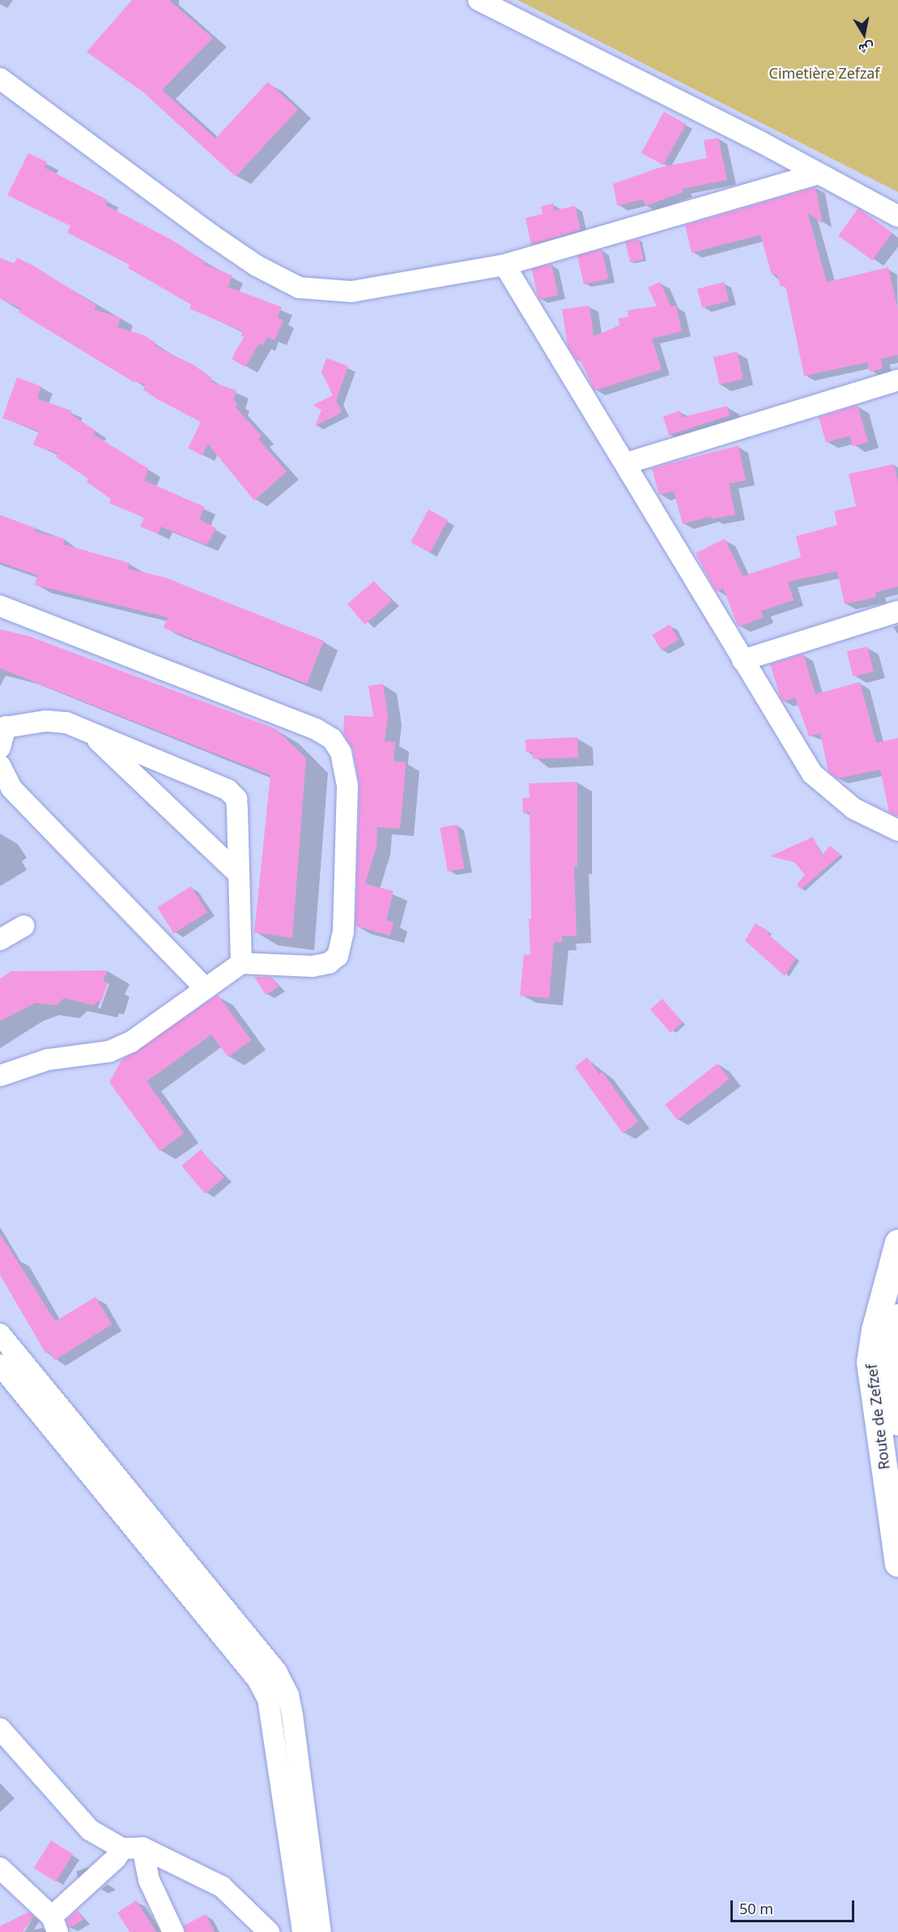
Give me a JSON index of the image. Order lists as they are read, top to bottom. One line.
{"streets":{"main road":["Route de Zefzef"]},"parks":["Cimetière Zefzaf"],"scale_bar":"50 m","north":"bottom"}
